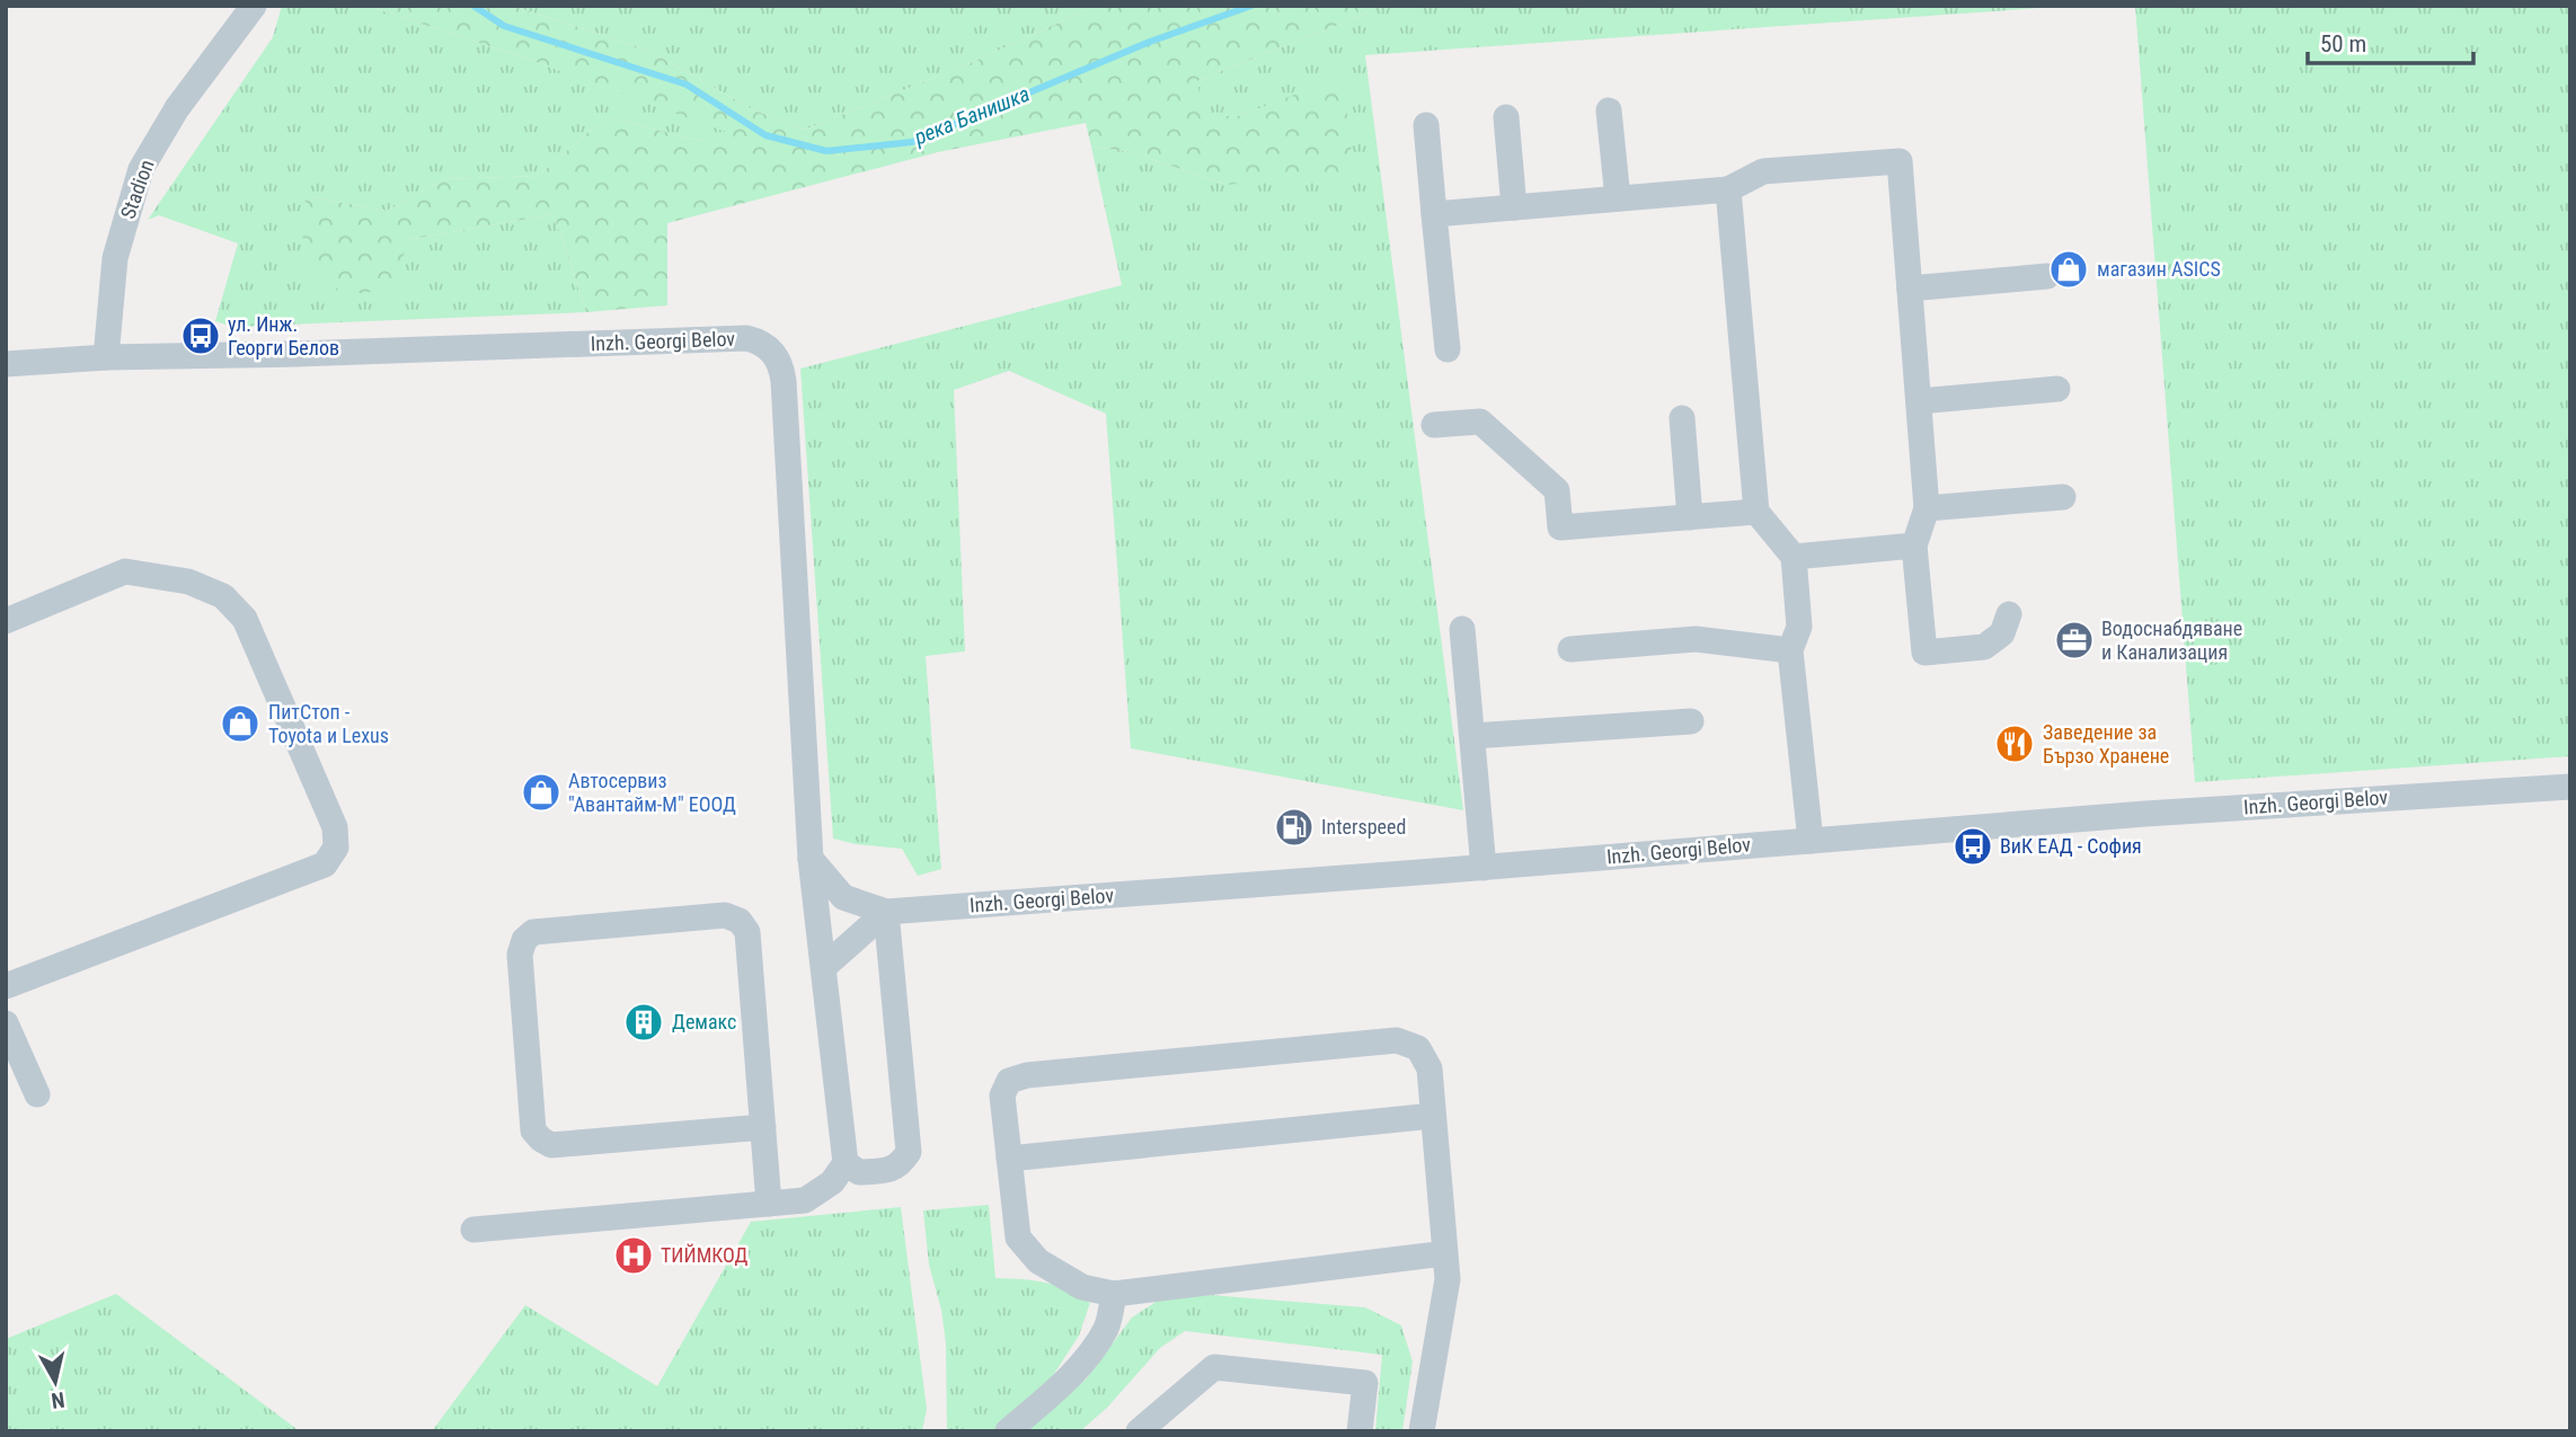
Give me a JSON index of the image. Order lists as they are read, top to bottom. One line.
{"streets":{"street":["Stadion","Inzh. Georgi Belov"]},"crossings":[["Stadion","Inzh. Georgi Belov"]],"water":["река Банишка"],"places":{"shop":["магазин ASICS","ПитСтоп - Toyota и Lexus","Автосервиз \"Авантайм-М\" ЕООД"],"bus stop":["ул. Инж. Георги Белов","ВиК ЕАД - София"],"office":["Водоснабдяване и Канализация"],"restaurant":["Заведение за Бързо Хранене"],"fuel station":["Interspeed"],"building":["Демакс"],"hospital":["ТИЙМКОД"]},"scale_bar":"50 m","north":"bottom"}
